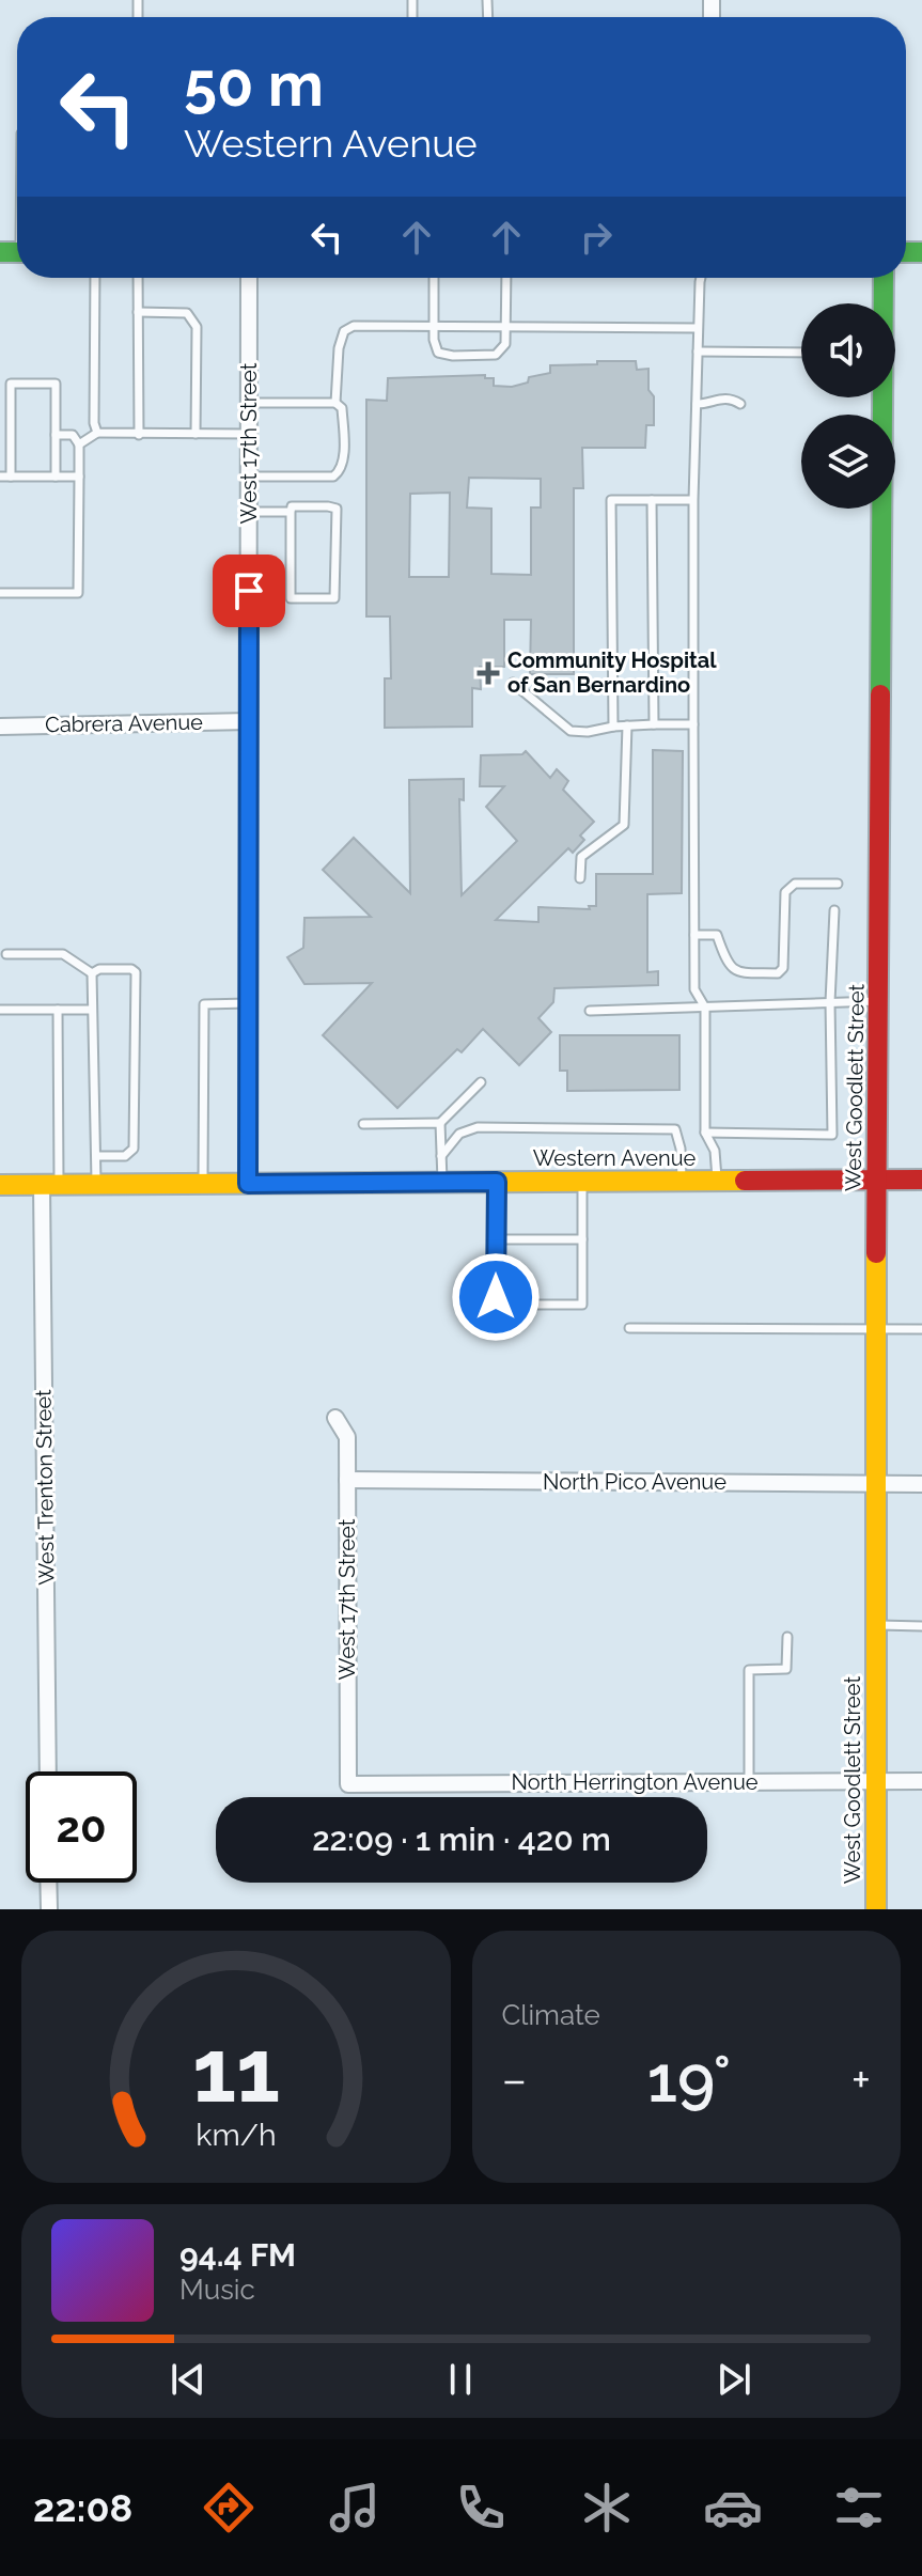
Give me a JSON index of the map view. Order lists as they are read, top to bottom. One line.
{"streets":{"street":["West 17th Street","Cabrera Avenue","West Goodlett Street","Western Avenue","North Pico Avenue","West Trenton Street","North Herrington Avenue"]},"crossings":[["West 17th Street","Cabrera Avenue"],["West 17th Street","Western Avenue"],["West 17th Street","North Pico Avenue"],["West 17th Street","North Herrington Avenue"],["West Goodlett Street","Western Avenue"],["West Goodlett Street","North Pico Avenue"],["West Goodlett Street","North Herrington Avenue"],["Western Avenue","West Trenton Street"]],"places":{"health":["Community Hospital of San Bernardino"]},"page":{"turn":["50 m","Western Avenue"],"limit":"20","trip":"22:09 · 1 min · 420 m","tile":"Climate","heat":["−","19°","+"],"song":["94.4 FM","Music"],"tabs":"22:08","gauge":["11","km/h"]}}
